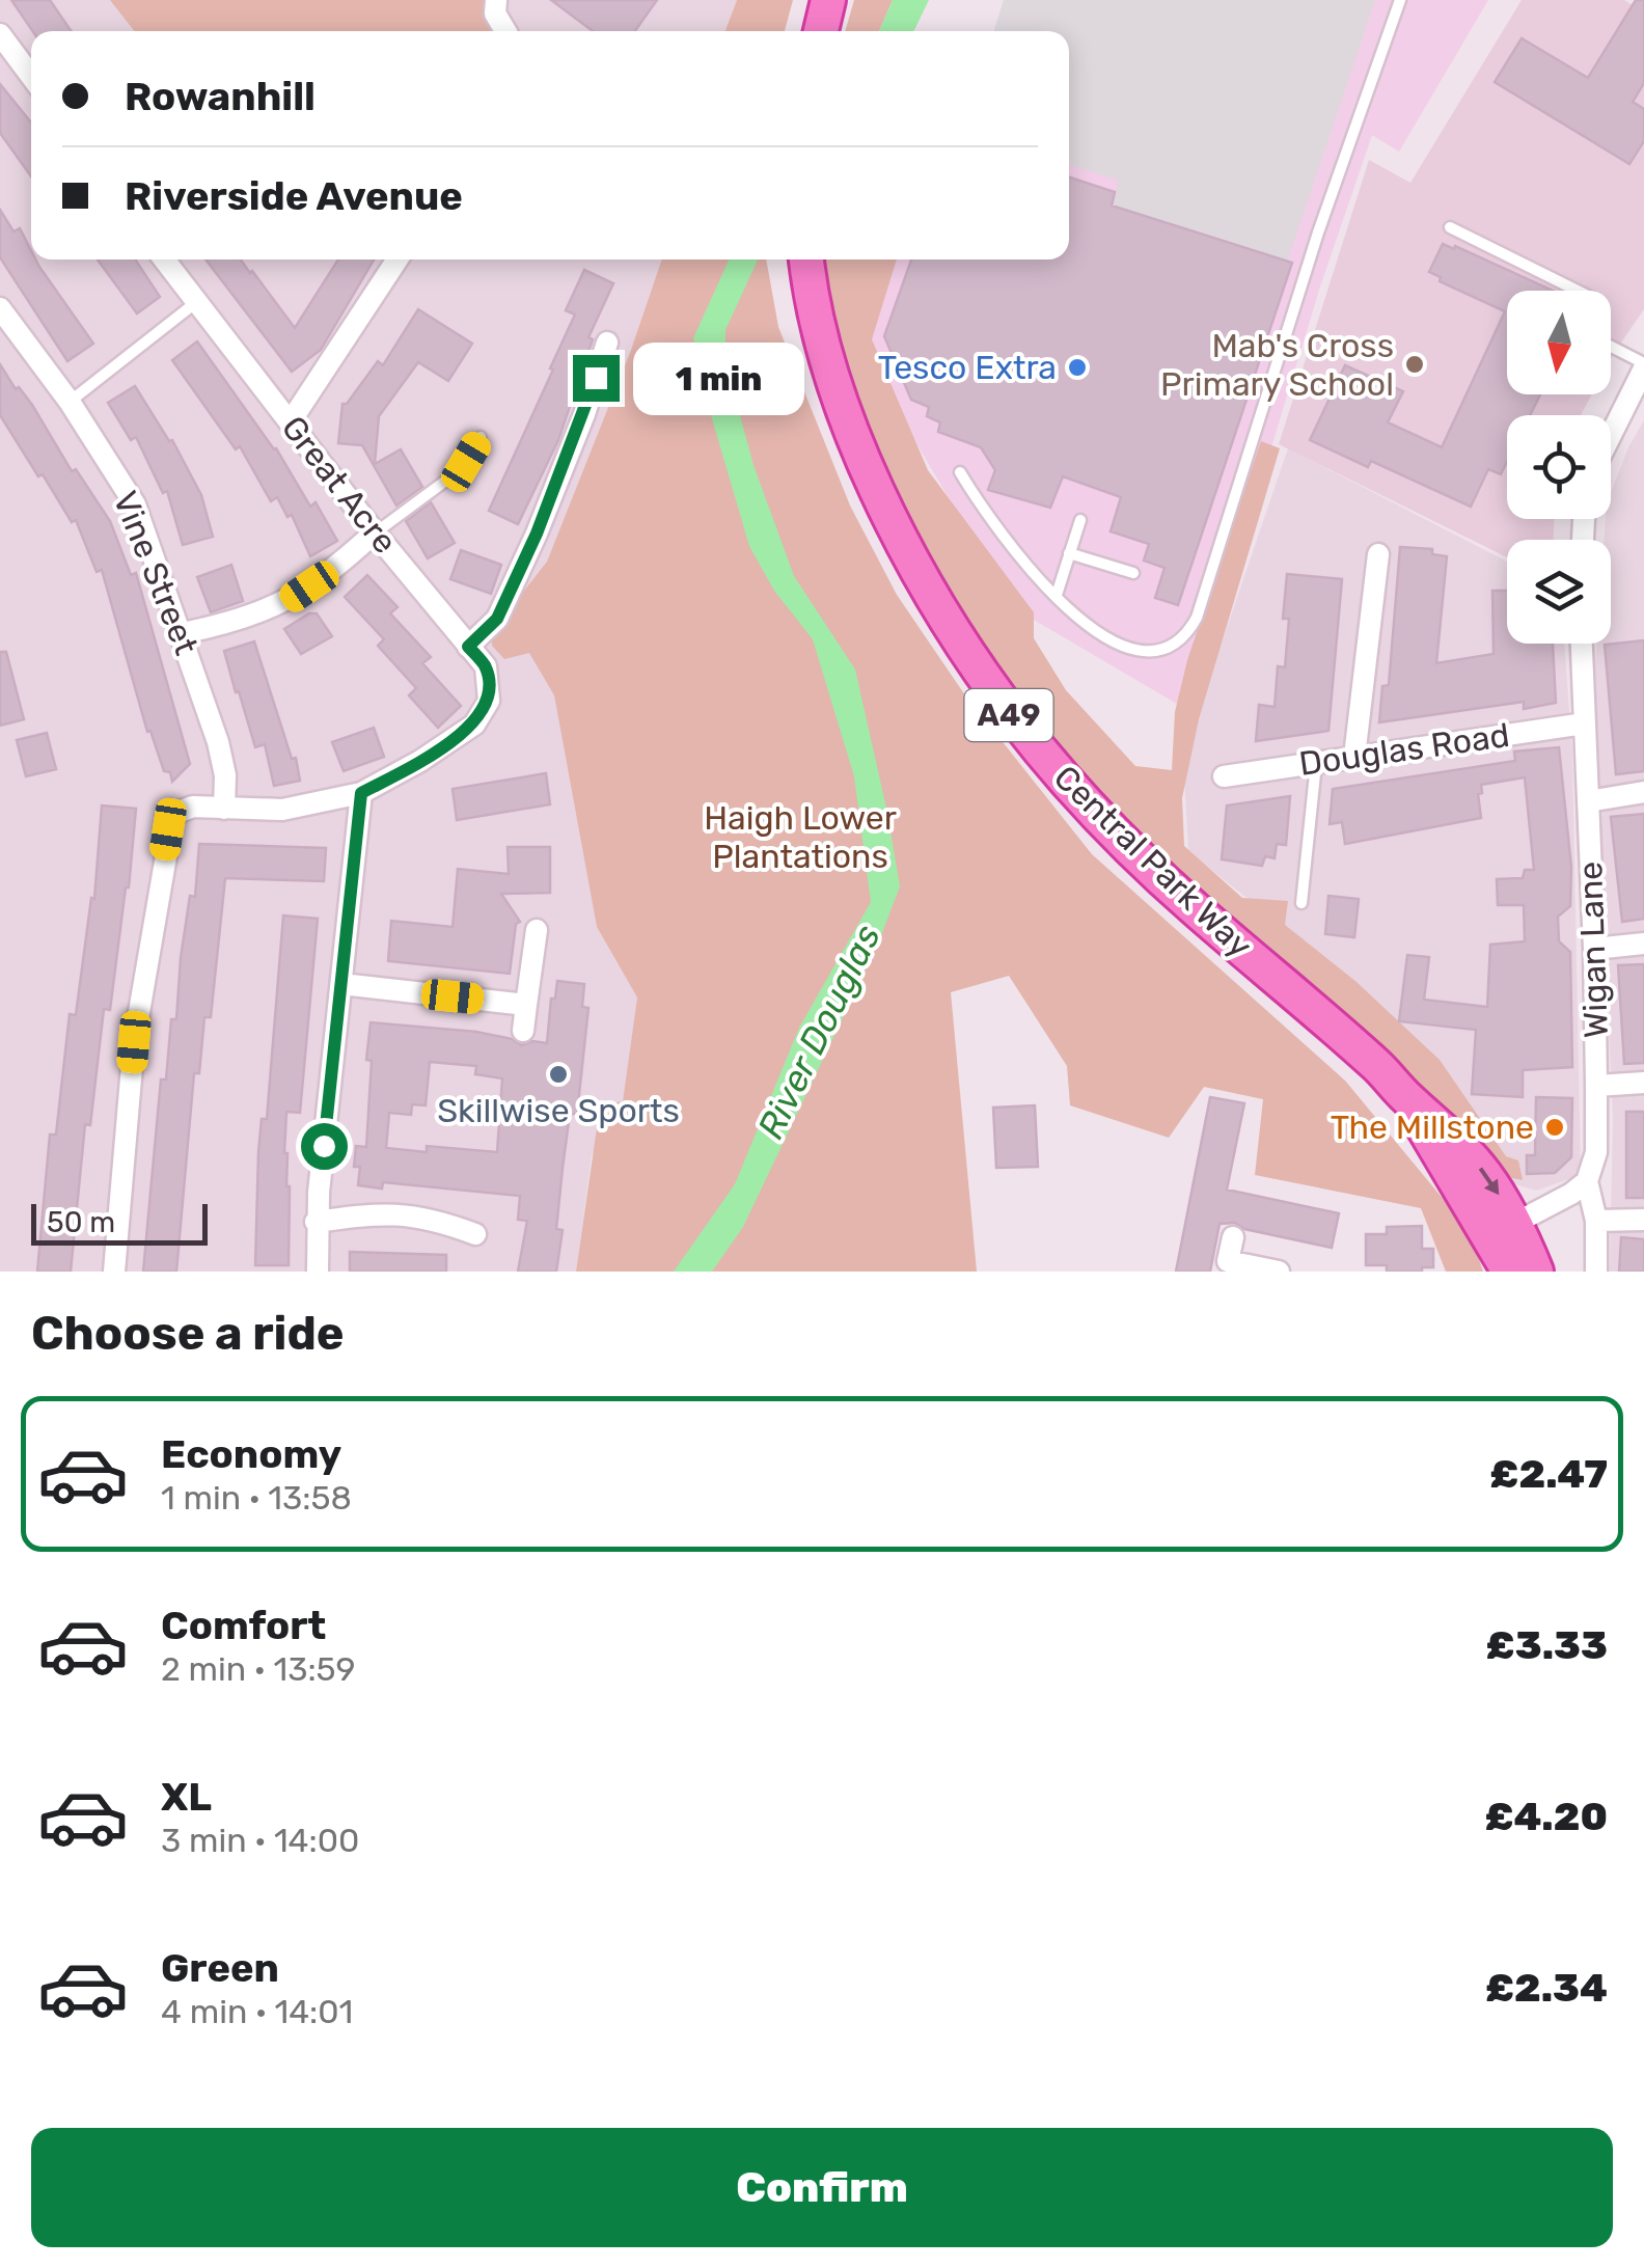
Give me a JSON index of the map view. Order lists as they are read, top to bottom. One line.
{"streets":{"highway":["A49","Central Park Way"],"street":["Great Acre","Vine Street","Douglas Road","Wigan Lane"]},"crossings":[["A49","Central Park Way"],["Douglas Road","Wigan Lane"]],"water":["River Douglas"],"parks":["Haigh Lower Plantations"],"places":["Mab's Cross Primary School","Tesco Extra","Skillwise Sports","The Millstone"],"scale_bar":"50 m","north":"bottom","page":{"banner":["Rowanhill","Riverside Avenue"],"bubble":"1 min","scale":"50 m","heading":"Choose a ride","list":[{"name":"Economy","note":"1 min · 13:58","value":"£2.47"},{"name":"Comfort","note":"2 min · 13:59","value":"£3.33"},{"name":"XL","note":"3 min · 14:00","value":"£4.20"},{"name":"Green","note":"4 min · 14:01","value":"£2.34"}],"buttons":"Confirm"}}
